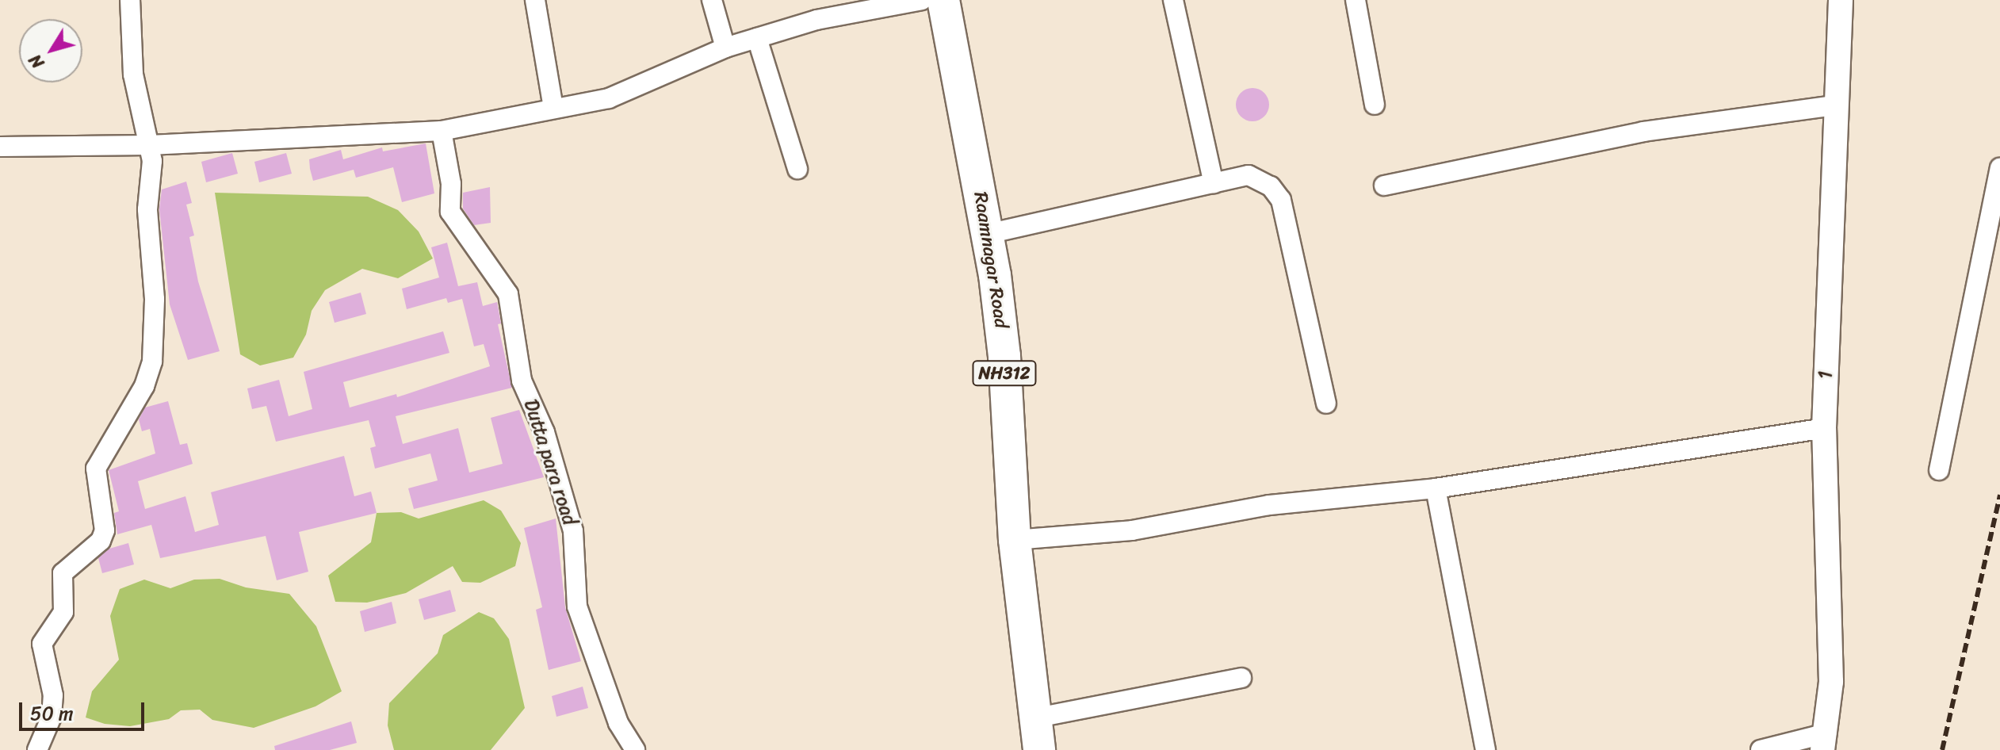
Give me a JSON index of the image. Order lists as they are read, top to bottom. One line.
{"streets":{"highway":["Raamnagar Road","NH312"],"street":["1","Dutta para road"]},"scale_bar":"50 m","north":"bottom left"}
